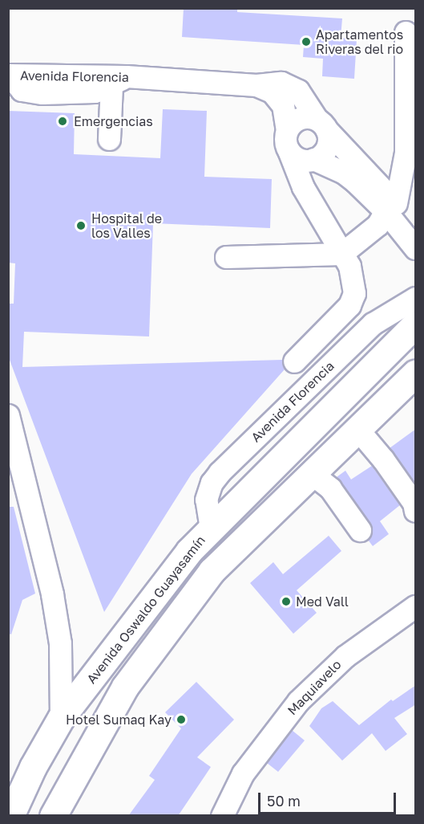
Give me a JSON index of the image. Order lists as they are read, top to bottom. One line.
{"streets":{"main road":["Avenida Oswaldo Guayasamín"],"street":["Avenida Florencia","Maquiavelo"]},"crossings":[["Avenida Florencia","Avenida Oswaldo Guayasamín"]],"places":["Apartamentos Riveras del rio","Emergencias","Hospital de los Valles","Med Vall","Hotel Sumaq Kay"],"scale_bar":"50 m"}
